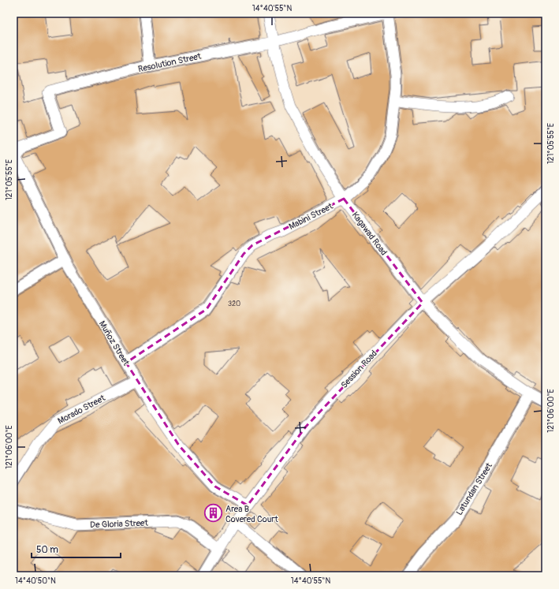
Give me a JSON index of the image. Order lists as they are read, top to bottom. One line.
{"streets":{"street":["Resolution Street","Mabini Street","Kagawad Road","Muñoz Street","Session Road","Morado Street","Latundan Street","De Gloria Street"]},"crossings":[["Resolution Street","Mabini Street"],["Resolution Street","Kagawad Road"],["Resolution Street","Muñoz Street"],["Mabini Street","Kagawad Road"],["Mabini Street","Muñoz Street"],["Kagawad Road","Session Road"],["Kagawad Road","Latundan Street"],["Muñoz Street","Session Road"],["Muñoz Street","Morado Street"],["Session Road","De Gloria Street"]],"places":{"building":["Area B Covered Court"]},"house_numbers":["320"],"scale_bar":"50 m","coordinates":["14°40'55\"N","121°05'55\"E","121°06'00\"E","14°40'50\"N"]}
